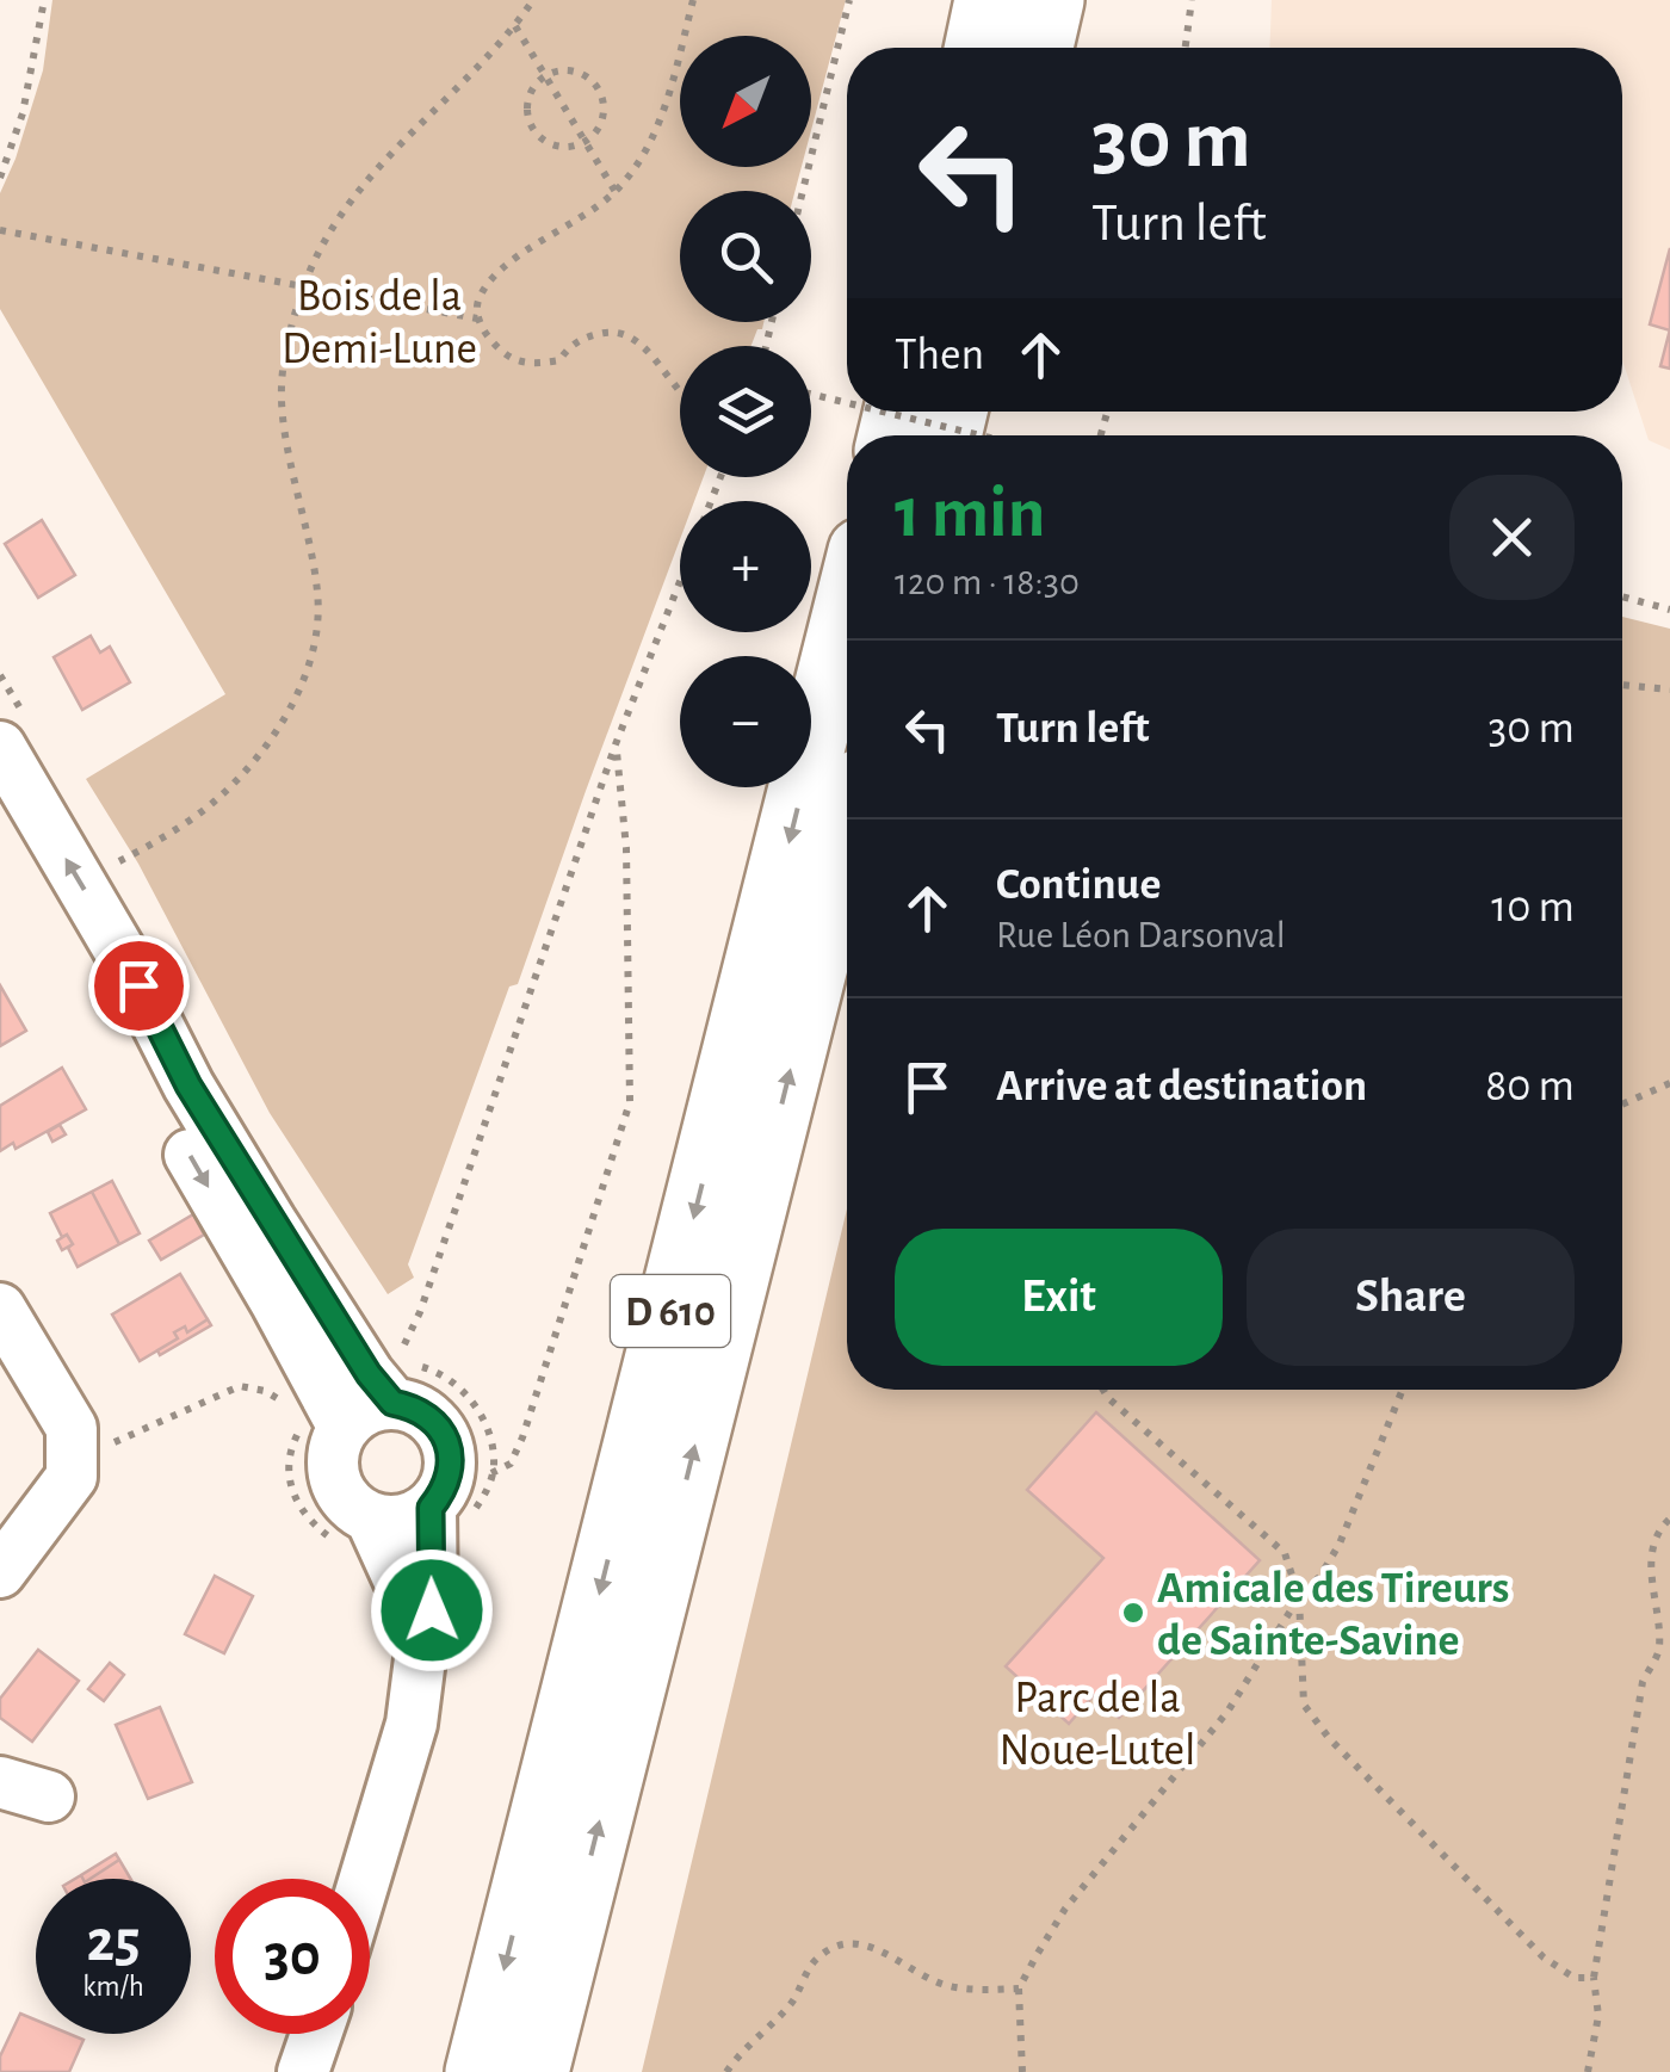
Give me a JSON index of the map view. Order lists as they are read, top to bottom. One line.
{"streets":{"highway":["D 610"]},"parks":["Bois de la Demi-Lune","Parc de la Noue-Lutel"],"places":["Amicale des Tireurs de Sainte-Savine"],"north":"bottom left","page":{"map_buttons":["+","−"],"turn":["30 m","Turn left"],"then":"Then","heading":["1 min","120 m · 18:30"],"list":[{"name":"Turn left","value":"30 m"},{"name":"Continue","note":"Rue Léon Darsonval","value":"10 m"},{"name":"Arrive at destination","value":"80 m"}],"buttons":["Exit","Share"],"speed":"25 km/h","limit":"30"}}
